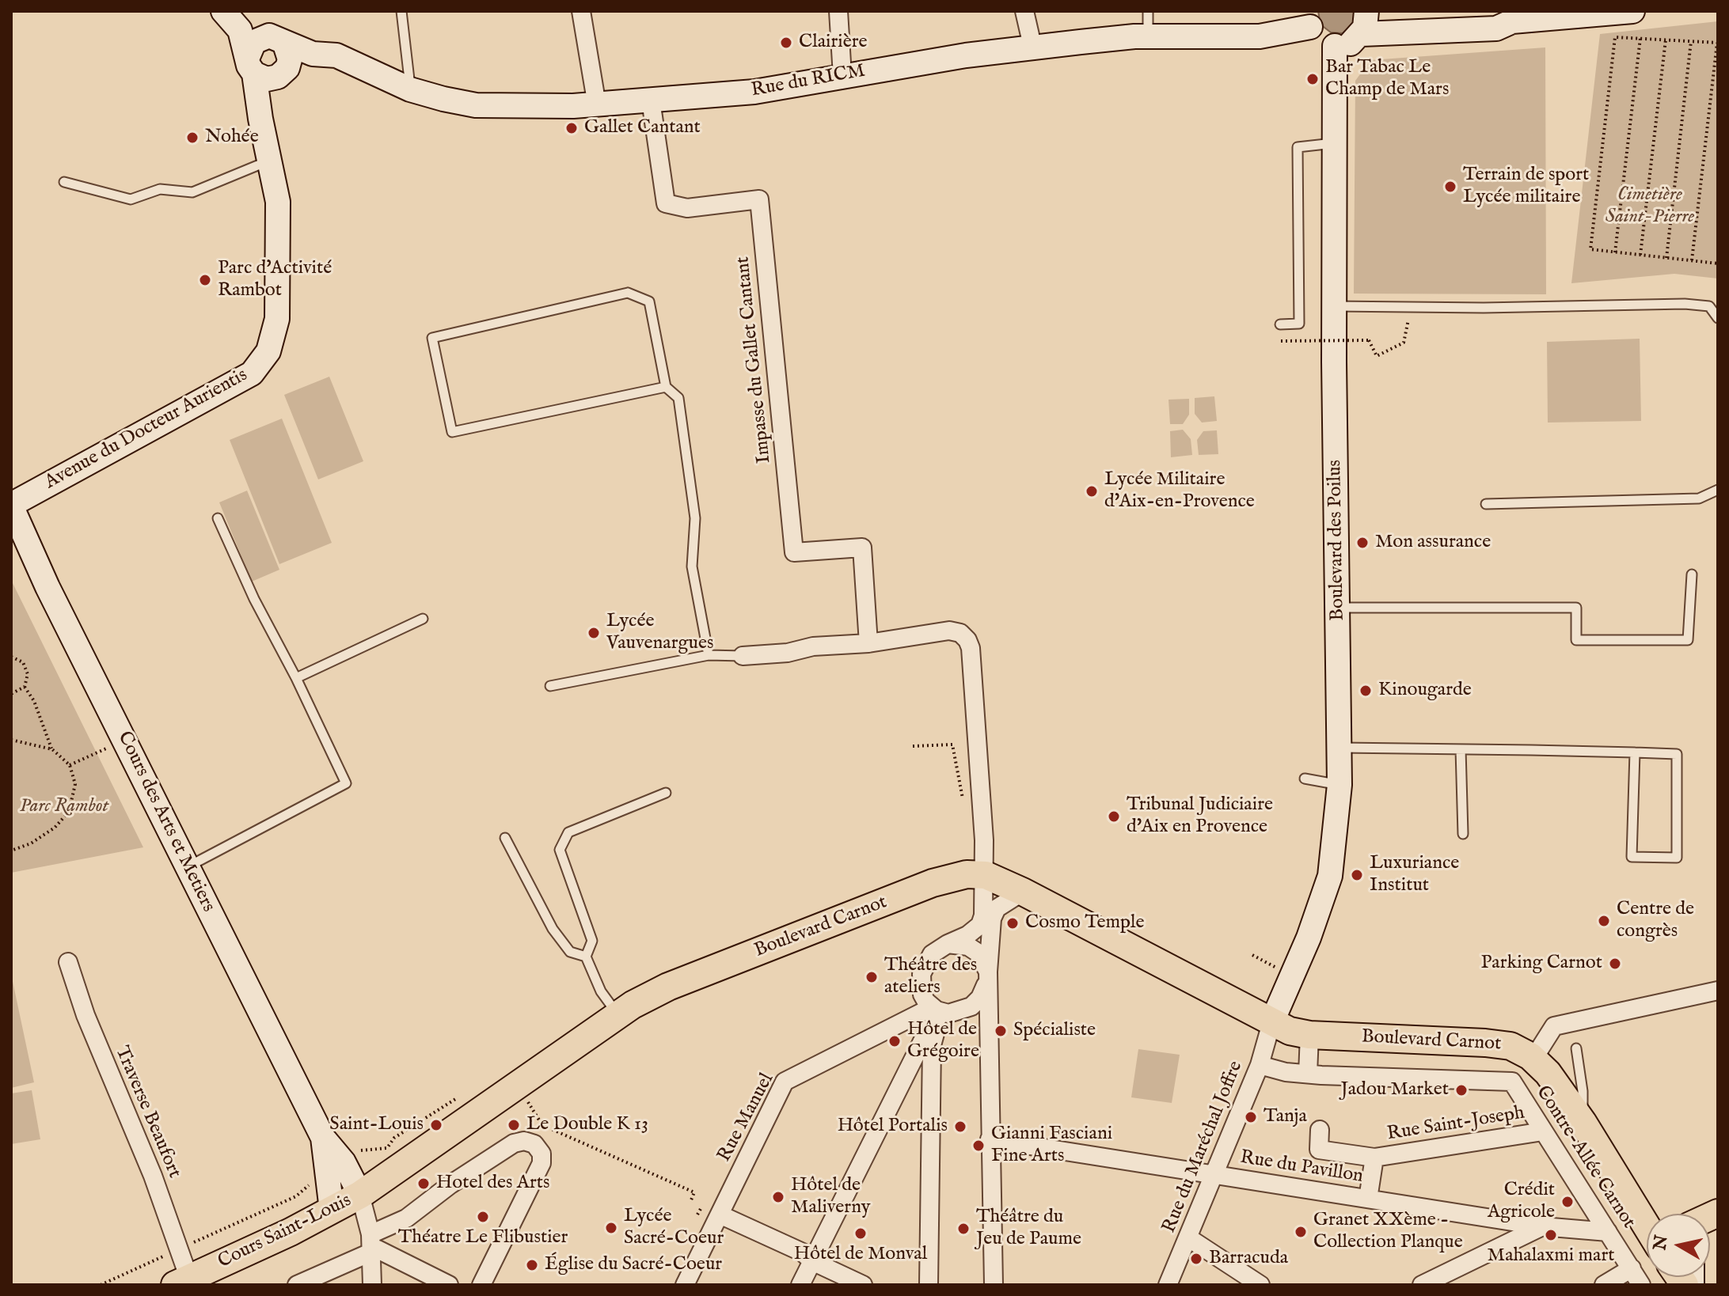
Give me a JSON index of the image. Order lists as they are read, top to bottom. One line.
{"streets":{"main road":["Rue du RICM","Avenue du Docteur Aurientis","Boulevard des Poilus","Cours des Arts et Metiers","Boulevard Carnot","Cours Saint-Louis"],"street":["Impasse du Gallet Cantant","Traverse Beaufort","Rue Manuel","Rue Saint-Joseph","Rue du Maréchal Joffre","Contre-Allée Carnot","Rue du Pavillon"]},"crossings":[["Rue du RICM","Impasse du Gallet Cantant"],["Rue du RICM","Avenue du Docteur Aurientis"],["Avenue du Docteur Aurientis","Cours des Arts et Metiers"],["Boulevard des Poilus","Boulevard Carnot"],["Boulevard des Poilus","Rue du Maréchal Joffre"],["Cours des Arts et Metiers","Boulevard Carnot"],["Cours des Arts et Metiers","Cours Saint-Louis"],["Boulevard Carnot","Rue du Maréchal Joffre"],["Boulevard Carnot","Cours Saint-Louis"],["Traverse Beaufort","Cours Saint-Louis"],["Rue Saint-Joseph","Contre-Allée Carnot"],["Rue Saint-Joseph","Rue du Pavillon"],["Rue du Maréchal Joffre","Rue du Pavillon"],["Contre-Allée Carnot","Rue du Pavillon"]],"parks":["Cimetière Saint-Pierre","Parc Rambot"],"places":["Clairière","Bar Tabac Le Champ de Mars","Gallet Cantant","Nohée","Terrain de sport Lycée militaire","Parc d'Activité Rambot","Lycée Militaire d'Aix-en-Provence","Mon assurance","Lycée Vauvenargues","Kinougarde","Tribunal Judiciaire d'Aix en Provence","Luxuriance Institut","Centre de congrès","Cosmo Temple","Parking Carnot","Théâtre des ateliers","Spécialiste","Hôtel de Grégoire","Jadou Market","Tanja","Saint-Louis","Le Double K 13","Hôtel Portalis","Gianni Fasciani Fine Arts","Hotel des Arts","Hôtel de Maliverny","Crédit Agricole","Théatre Le Flibustier","Lycée Sacré-Coeur","Théâtre du Jeu de Paume","Granet XXème - Collection Planque","Hôtel de Monval","Mahalaxmi mart","Barracuda","Église du Sacré-Coeur"],"north":"left"}
